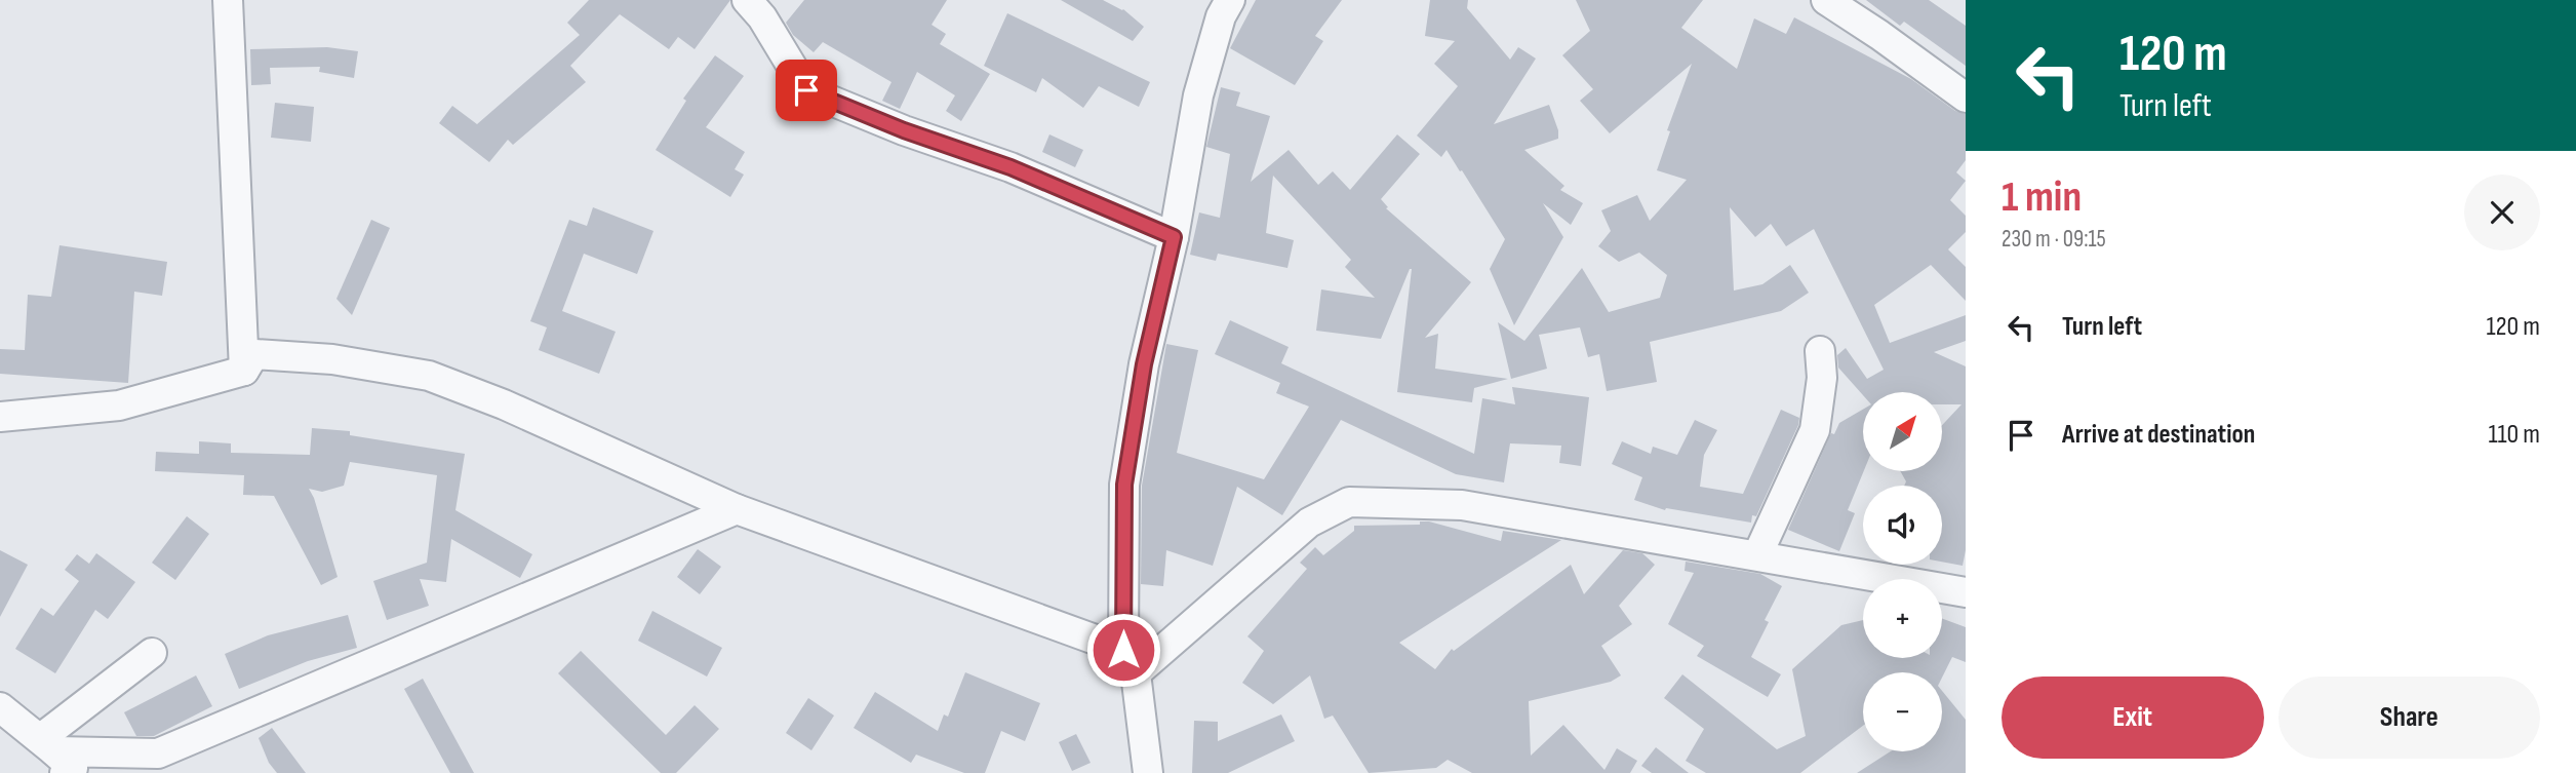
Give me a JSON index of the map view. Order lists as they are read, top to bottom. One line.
{"north":"top right","page":{"turn":["120 m","Turn left"],"heading":["1 min","230 m · 09:15"],"list":[{"name":"Turn left","value":"120 m"},{"name":"Arrive at destination","value":"110 m"}],"map_buttons":["+","−"],"buttons":["Exit","Share"]}}
